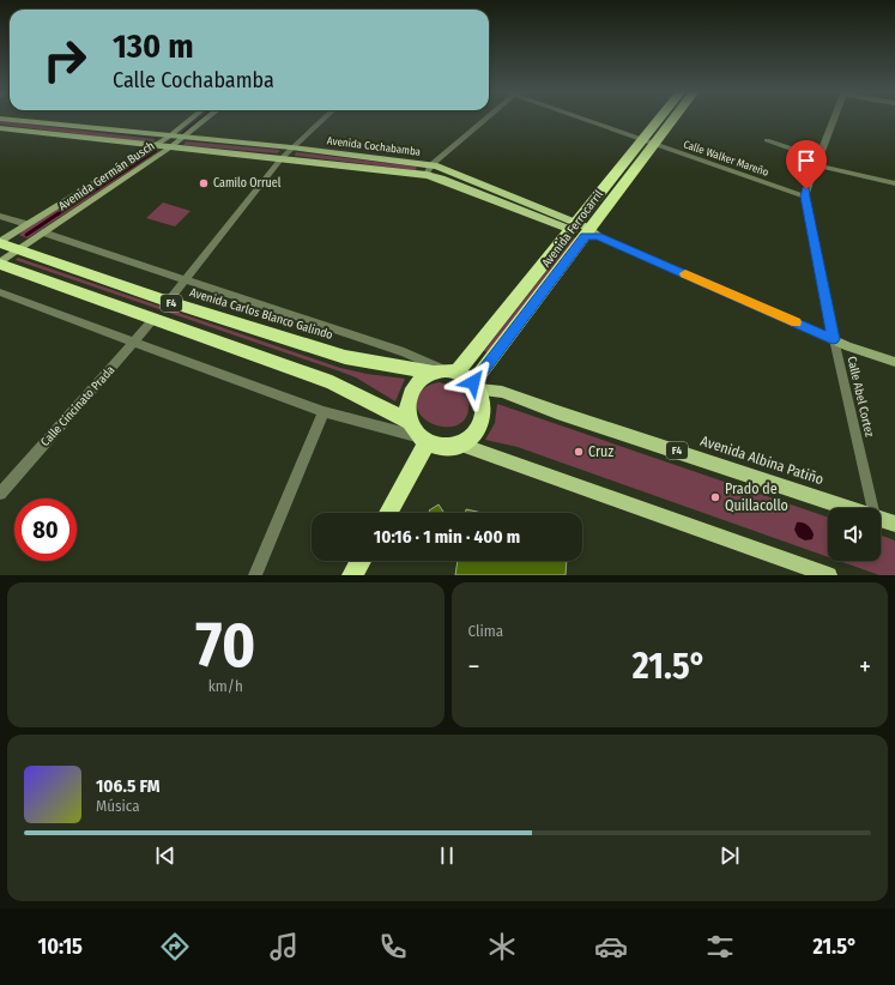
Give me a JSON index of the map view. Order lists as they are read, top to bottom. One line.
{"streets":{"highway":["Avenida Ferrocarril","F4","Avenida Carlos Blanco Galindo"],"main road":["Avenida Cochabamba","Avenida Germán Busch","Avenida Albina Patiño"],"street":["Calle Walker Mareño","Calle Abel Cortez","Calle Cincinato Prada"]},"crossings":[["Avenida Cochabamba","Avenida Germán Busch"],["Avenida Cochabamba","Avenida Ferrocarril"],["Calle Walker Mareño","Avenida Ferrocarril"],["Calle Walker Mareño","Calle Abel Cortez"],["Avenida Germán Busch","F4"],["Avenida Germán Busch","Avenida Carlos Blanco Galindo"],["Avenida Ferrocarril","F4"],["Avenida Ferrocarril","Avenida Carlos Blanco Galindo"],["Avenida Ferrocarril","Avenida Albina Patiño"],["F4","Avenida Carlos Blanco Galindo"],["F4","Calle Cincinato Prada"],["F4","Avenida Albina Patiño"],["Avenida Carlos Blanco Galindo","Avenida Albina Patiño"]],"places":["Camilo Orruel","Cruz","Prado de Quillacollo"],"page":{"turn":["130 m","Calle Cochabamba"],"limit":"80","trip":"10:16 · 1 min · 400 m","tile":[["70","km/h"],"Clima"],"heat":["−","21.5°","+"],"song":["106.5 FM","Música"],"tabs":["10:15","21.5°"]}}
